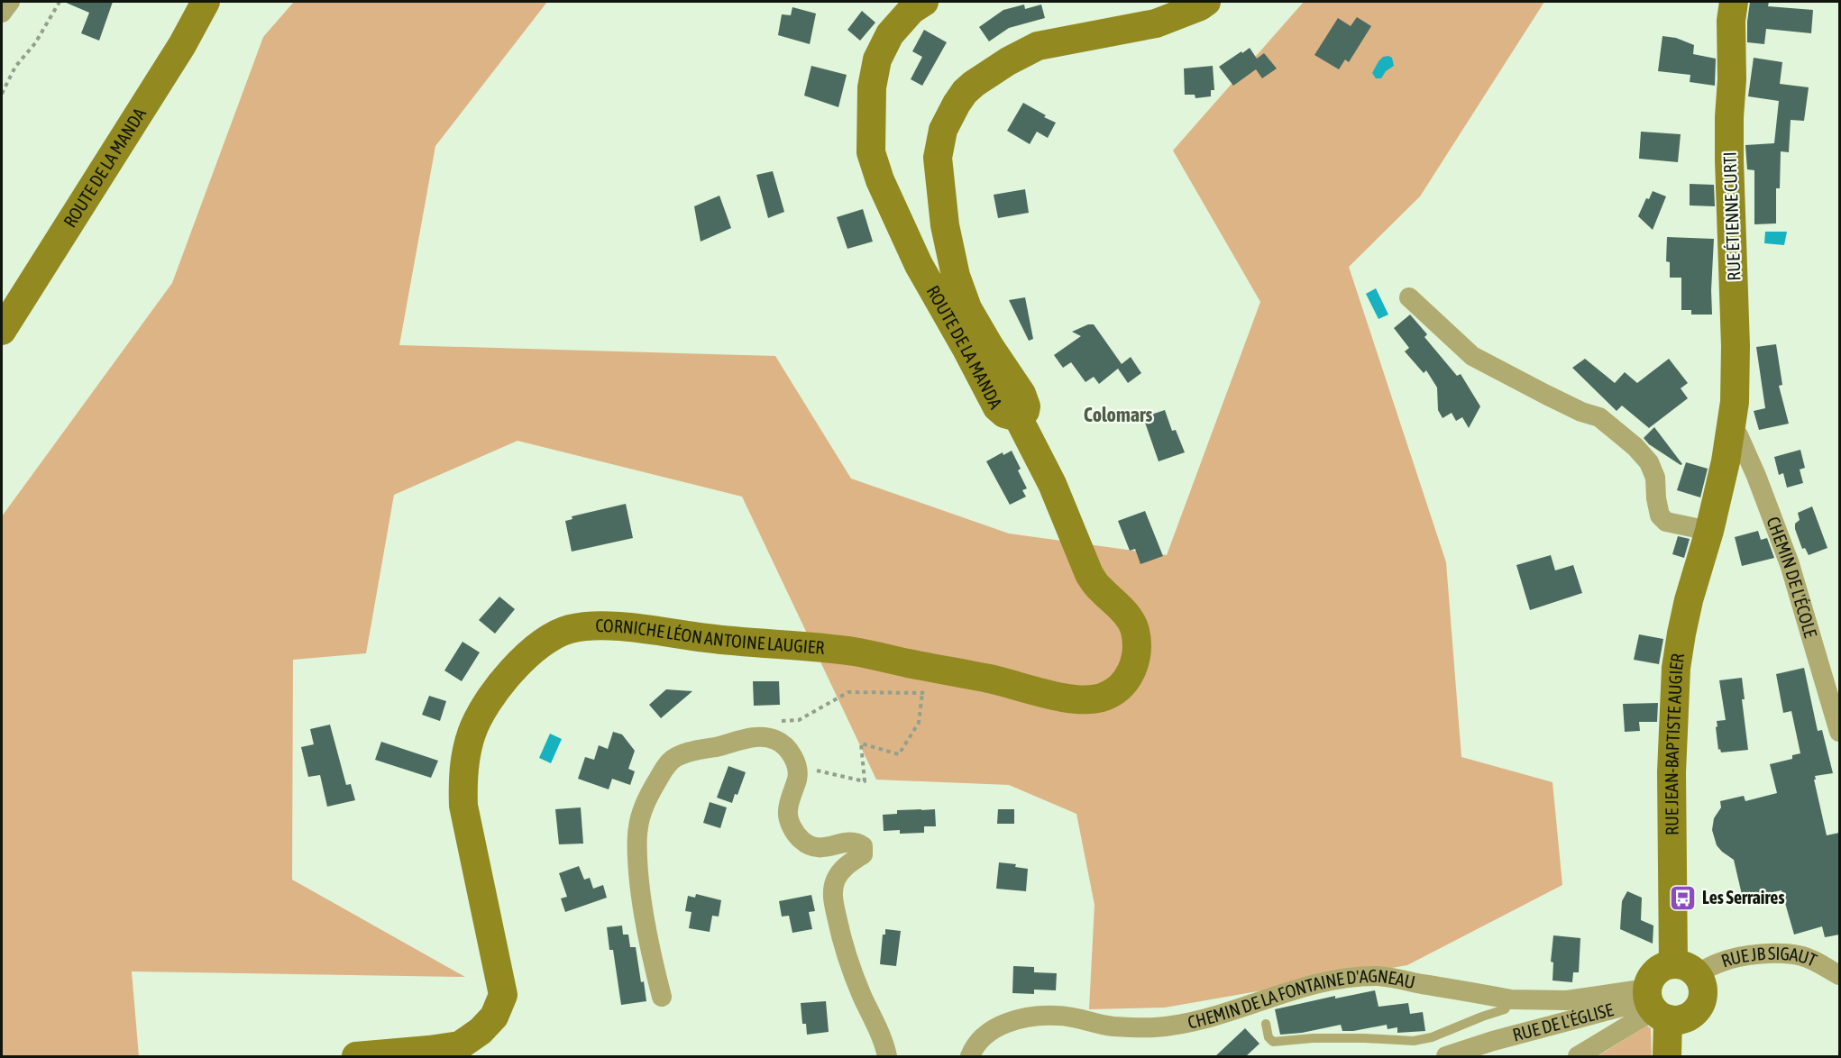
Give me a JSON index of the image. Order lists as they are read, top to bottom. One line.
{"streets":{"main road":["ROUTE DE LA MANDA","RUE ÉTIENNE CURTI","CORNICHE LÉON ANTOINE LAUGIER","RUE JEAN-BAPTISTE AUGIER"],"street":["CHEMIN DE L'ÉCOLE","RUE JB SIGAUT","CHEMIN DE LA FONTAINE D'AGNEAU","RUE DE L'ÉGLISE"]},"crossings":[["ROUTE DE LA MANDA","CORNICHE LÉON ANTOINE LAUGIER"],["RUE ÉTIENNE CURTI","CHEMIN DE L'ÉCOLE"],["RUE ÉTIENNE CURTI","RUE JEAN-BAPTISTE AUGIER"],["CHEMIN DE L'ÉCOLE","RUE JEAN-BAPTISTE AUGIER"],["RUE JEAN-BAPTISTE AUGIER","RUE JB SIGAUT"],["RUE JEAN-BAPTISTE AUGIER","CHEMIN DE LA FONTAINE D'AGNEAU"],["RUE JEAN-BAPTISTE AUGIER","RUE DE L'ÉGLISE"],["RUE JB SIGAUT","CHEMIN DE LA FONTAINE D'AGNEAU"],["RUE JB SIGAUT","RUE DE L'ÉGLISE"],["CHEMIN DE LA FONTAINE D'AGNEAU","RUE DE L'ÉGLISE"]],"districts":["Colomars"],"places":{"bus stop":["Les Serraires"]}}
